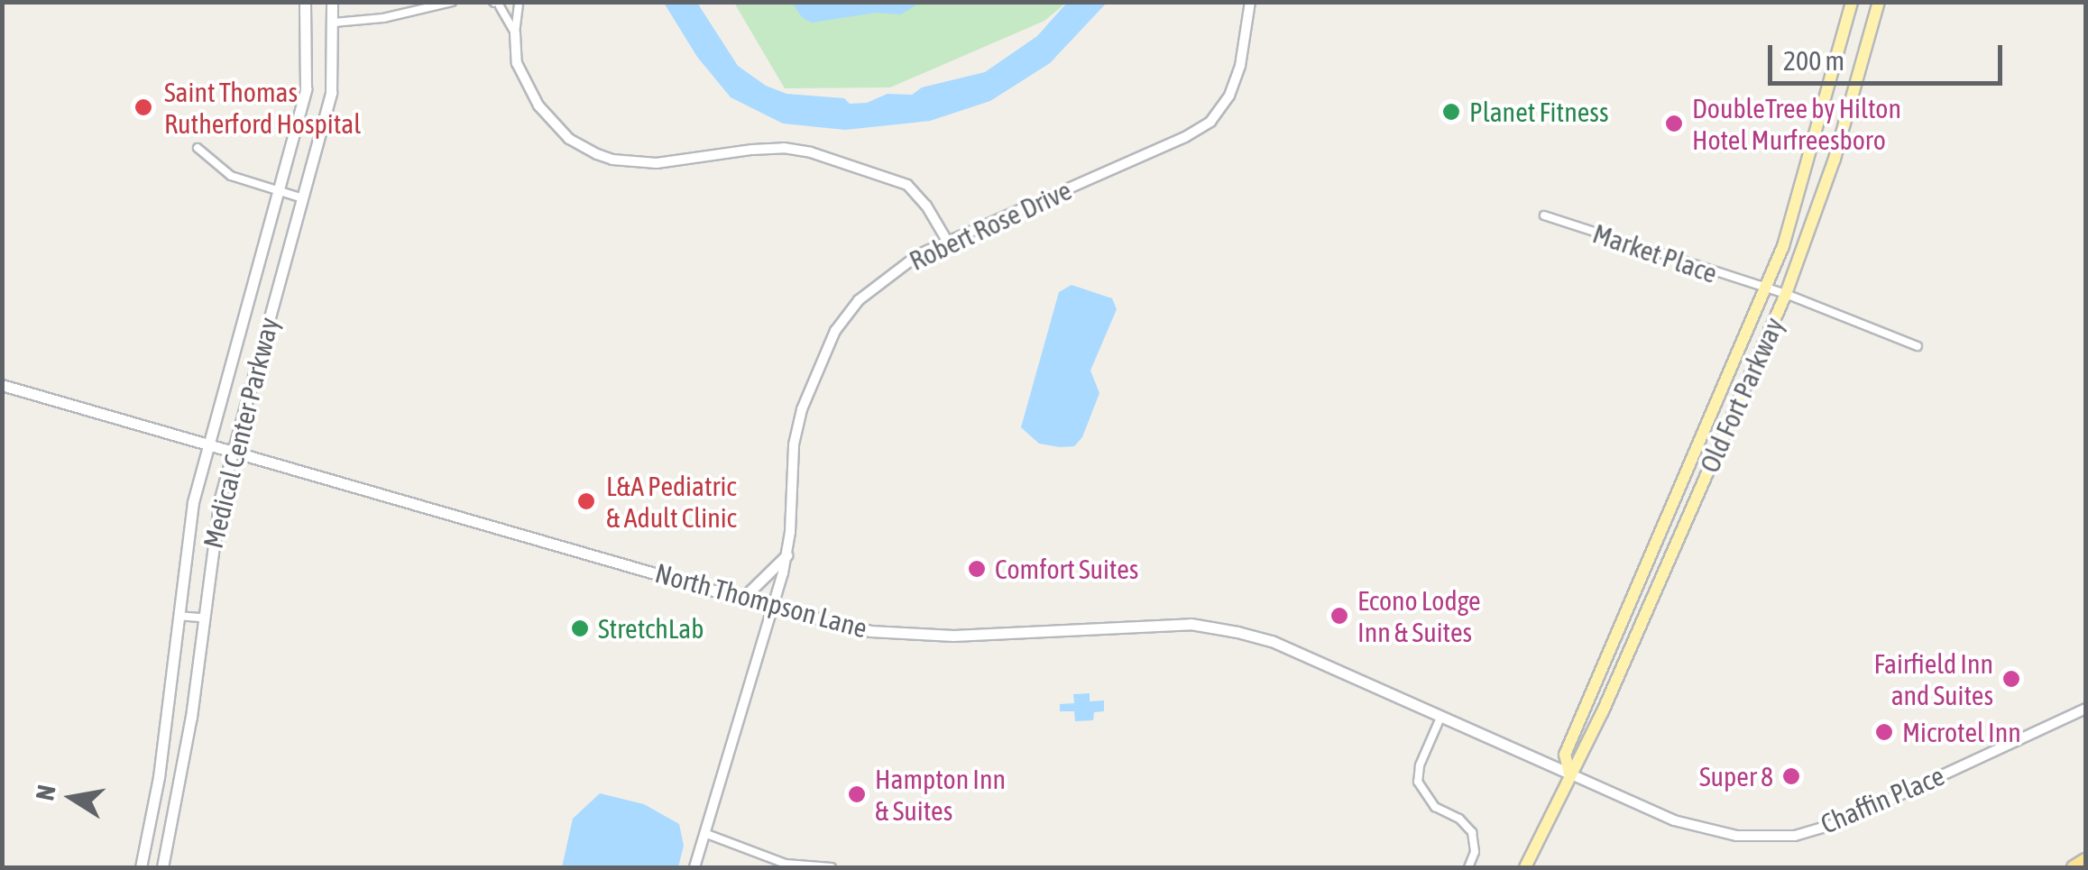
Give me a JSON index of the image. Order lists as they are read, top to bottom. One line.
{"streets":{"main road":["Old Fort Parkway","Medical Center Parkway","North Thompson Lane"],"street":["Robert Rose Drive","Market Place","Chaffin Place"]},"crossings":[["Robert Rose Drive","North Thompson Lane"],["Market Place","Old Fort Parkway"],["Old Fort Parkway","North Thompson Lane"],["Old Fort Parkway","Chaffin Place"],["Medical Center Parkway","North Thompson Lane"],["North Thompson Lane","Chaffin Place"]],"places":["Saint Thomas Rutherford Hospital","Planet Fitness","DoubleTree by Hilton Hotel Murfreesboro","L&A Pediatric & Adult Clinic","Comfort Suites","Econo Lodge Inn & Suites","StretchLab","Fairfield Inn and Suites","Microtel Inn","Super 8","Hampton Inn & Suites"],"scale_bar":"200 m","north":"left"}
